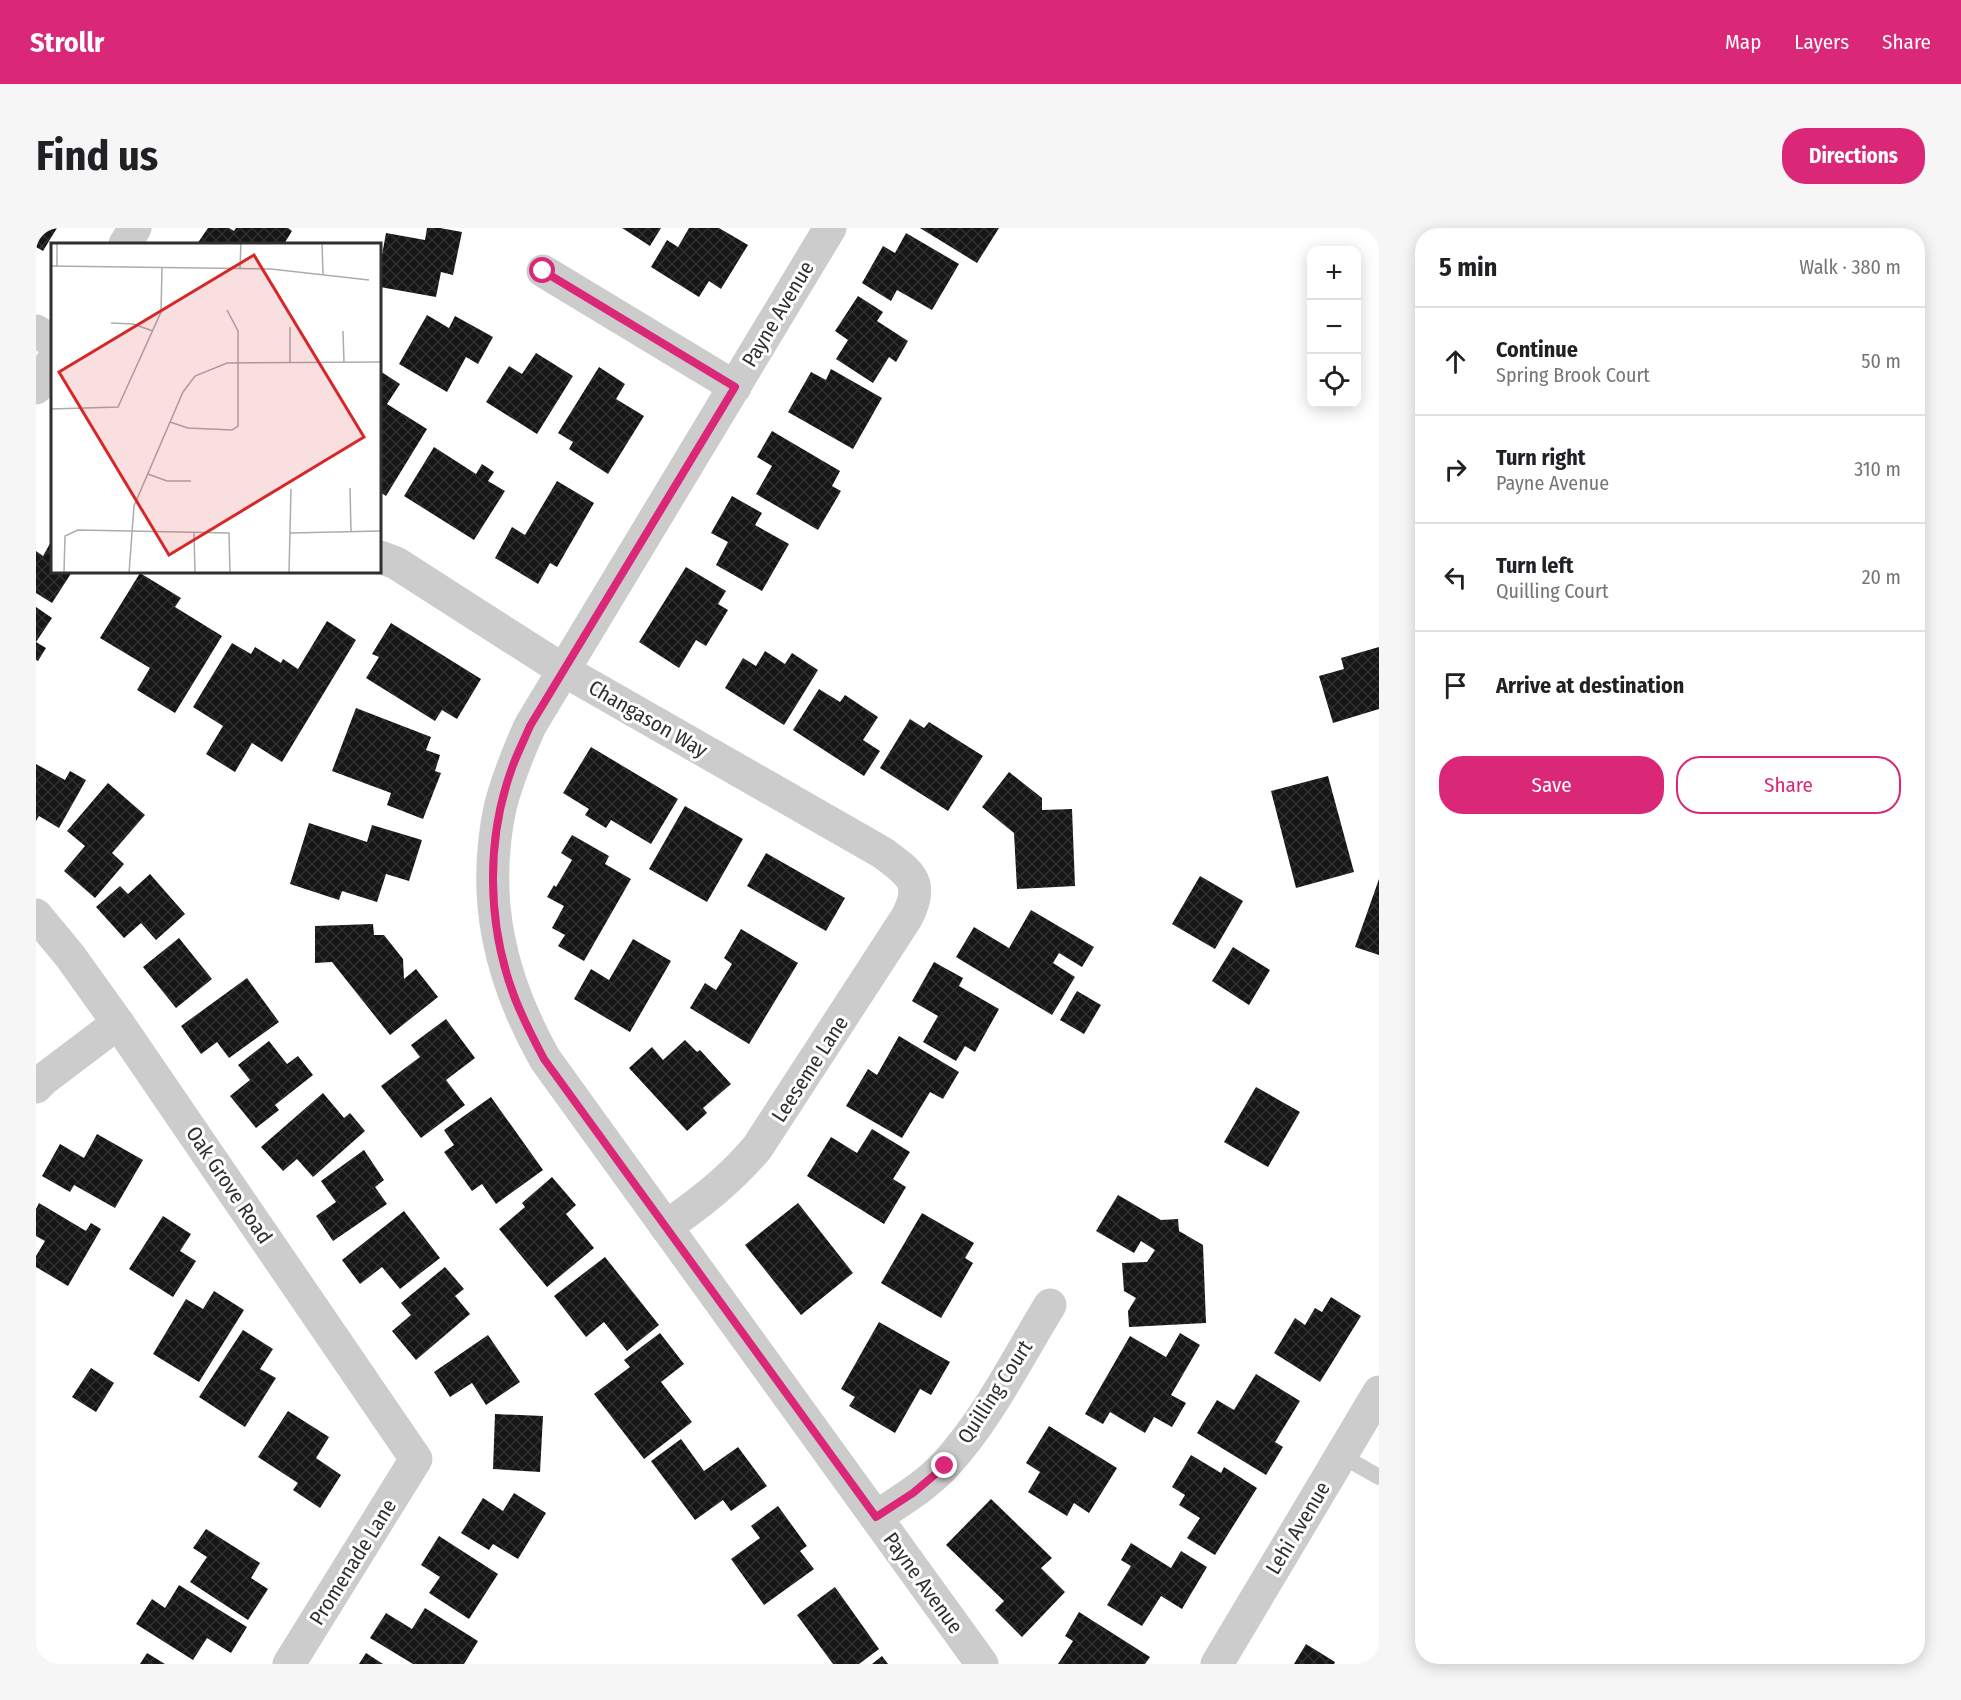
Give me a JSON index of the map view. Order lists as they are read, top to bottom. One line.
{"streets":{"street":["Payne Avenue","Changason Way","Leeseme Lane","Oak Grove Road","Quilling Court","Lehi Avenue","Promenade Lane"]},"crossings":[["Payne Avenue","Changason Way"],["Payne Avenue","Leeseme Lane"],["Payne Avenue","Quilling Court"],["Changason Way","Leeseme Lane"],["Oak Grove Road","Promenade Lane"]],"page":{"header":"Strollr","nav":["Map","Layers","Share"],"buttons":["Directions",["Save","Share"]],"title":"Find us","heading":["5 min","Walk · 380 m"],"map_buttons":["+","−"],"list":[["Continue","Spring Brook Court","50 m"],["Turn right","Payne Avenue","310 m"],["Turn left","Quilling Court","20 m"],"Arrive at destination"]}}
